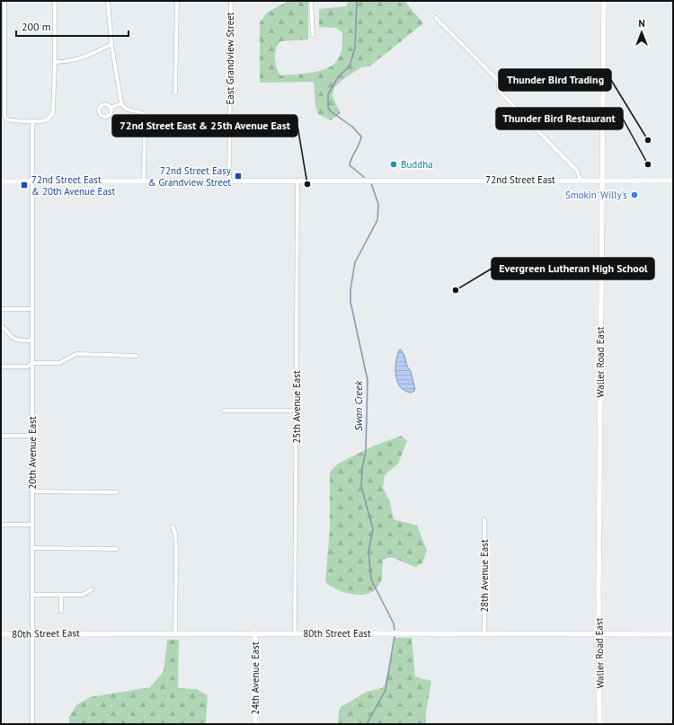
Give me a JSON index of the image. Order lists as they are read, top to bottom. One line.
{"streets":{"street":["East Grandview Street","72nd Street East","Waller Road East","25th Avenue East","20th Avenue East","28th Avenue East","80th Street East","24th Avenue East"]},"crossings":[["East Grandview Street","72nd Street East"],["72nd Street East","Waller Road East"],["72nd Street East","25th Avenue East"],["72nd Street East","20th Avenue East"],["Waller Road East","80th Street East"],["25th Avenue East","80th Street East"],["20th Avenue East","80th Street East"],["28th Avenue East","80th Street East"],["80th Street East","24th Avenue East"]],"water":["Swan Creek"],"places":{"other":["Thunder Bird Trading","Buddha","Thunder Bird Restaurant","72nd Street East & 25th Avenue East","Smokin' Willy's","Evergreen Lutheran High School"],"transit":["72nd Street Easy & Grandview Street","72nd Street East & 20th Avenue East"]},"scale_bar":"200 m","north":"top"}
